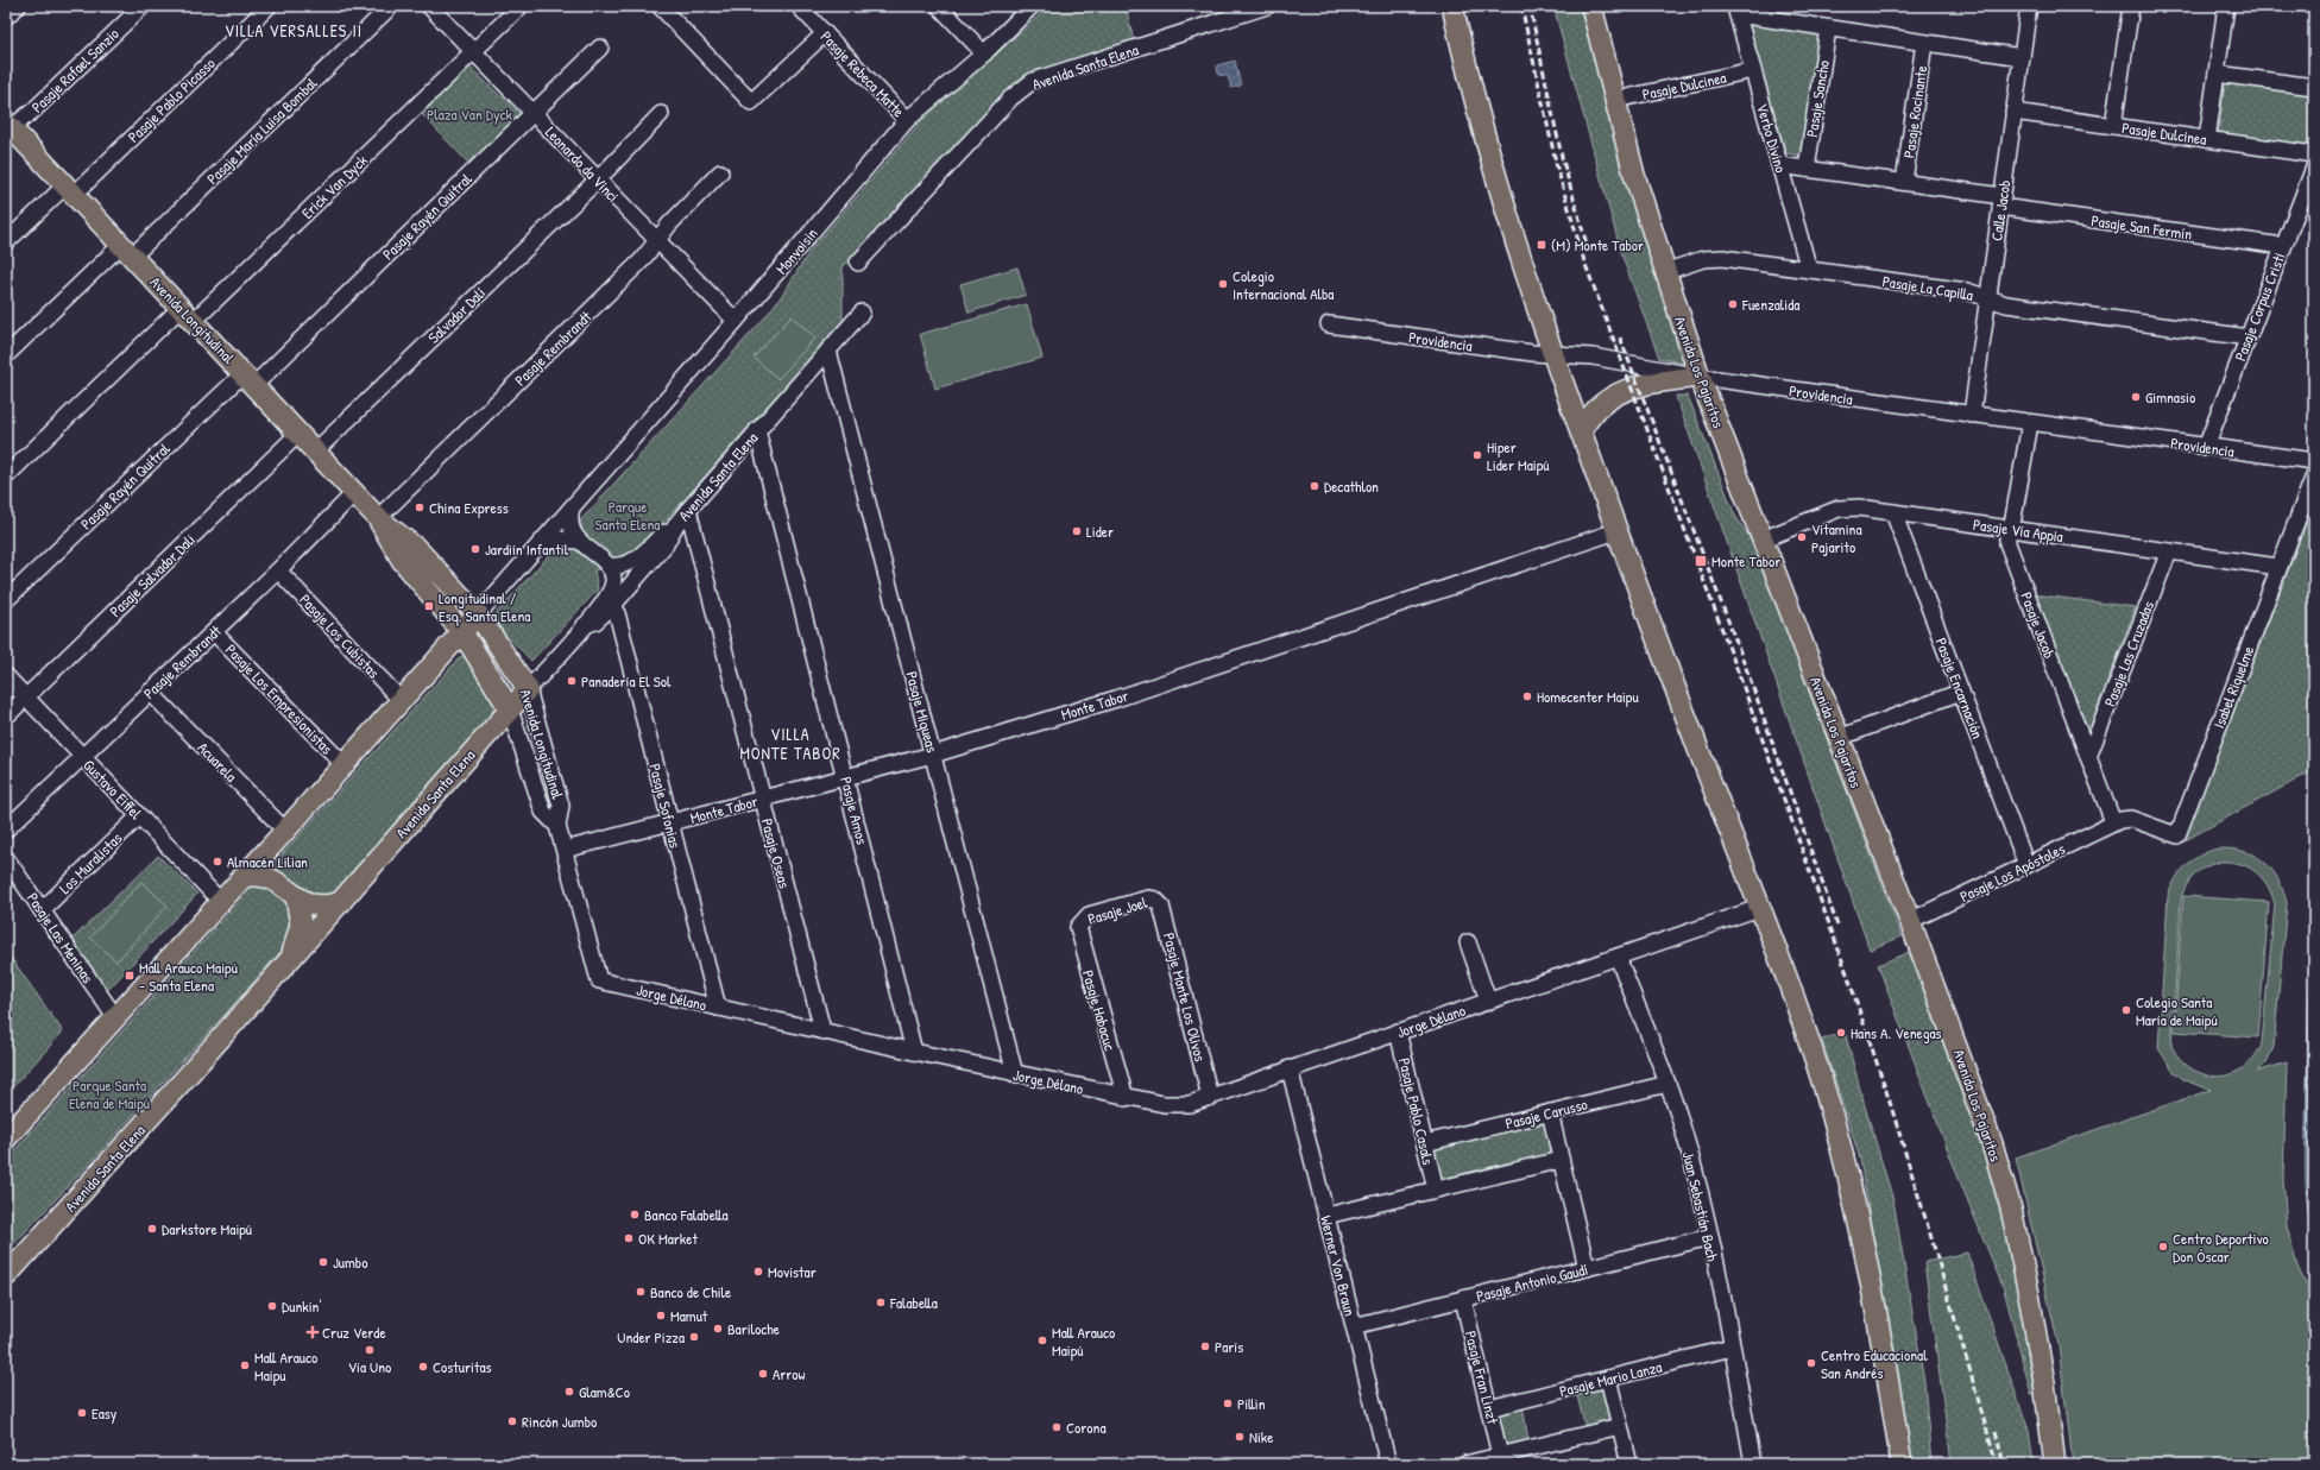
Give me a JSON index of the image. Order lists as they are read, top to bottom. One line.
{"streets":{"main road":["Avenida Santa Elena","Avenida Longitudinal","Avenida Los Pajaritos"],"street":["Pasaje Rafael Sanzio","Pasaje Rebeca Matte","Pasaje Dulcinea","Pasaje Sancho","Pasaje Pablo Picasso","Pasaje Rocinante","Pasaje María Luisa Bombal","Verbo Divino","Leonardo da Vinci","Erick Van Dyck","Calle Jacob","Pasaje Rayén Quitral","Pasaje San Fermín","Monvoisin","Pasaje La Capilla","Pasaje Corpus Cristi","Salvador Dalí","Providencia","Pasaje Rembrandt","Pasaje Vía Appia","Pasaje Salvador Dali","Pasaje Jacob","Pasaje Los Cubistas","Pasaje Las Cruzadas","Isabel Riquelme","Pasaje Encarnación","Pasaje Los Empresionistas","Monte Tabor","Pasaje Miqueas","Acuarela","Gustavo Eiffel","Pasaje Sofonias","Pasaje Amos","Pasaje Oseas","Los Muralistas","Pasaje Los Apóstoles","Pasaje Joel","Pasaje Las Meninas","Jorge Délano","Pasaje Monte Los Olivos","Pasaje Habacuc","Pasaje Pablo Casals","Pasaje Carusso","Juan Sebastián Bach","Werner Von Braun","Pasaje Antonio Gaudí","Pasaje Fran Linzt","Pasaje Mario Lanza"]},"crossings":[["Avenida Santa Elena","Avenida Longitudinal"],["Avenida Santa Elena","Pasaje Miqueas"],["Avenida Santa Elena","Pasaje Sofonias"],["Avenida Santa Elena","Pasaje Amos"],["Avenida Santa Elena","Pasaje Oseas"],["Pasaje Rafael Sanzio","Avenida Longitudinal"],["Pasaje Rebeca Matte","Monvoisin"],["Pasaje Dulcinea","Verbo Divino"],["Pasaje Dulcinea","Calle Jacob"],["Pasaje Dulcinea","Avenida Los Pajaritos"],["Pasaje Sancho","Pasaje San Fermín"],["Pasaje Pablo Picasso","Avenida Longitudinal"],["Pasaje Rocinante","Pasaje San Fermín"],["Pasaje María Luisa Bombal","Avenida Longitudinal"],["Verbo Divino","Pasaje San Fermín"],["Verbo Divino","Pasaje La Capilla"],["Leonardo da Vinci","Erick Van Dyck"],["Leonardo da Vinci","Pasaje Rayén Quitral"],["Leonardo da Vinci","Monvoisin"],["Leonardo da Vinci","Salvador Dalí"],["Leonardo da Vinci","Pasaje Rembrandt"],["Erick Van Dyck","Avenida Longitudinal"],["Calle Jacob","Pasaje San Fermín"],["Calle Jacob","Pasaje La Capilla"],["Calle Jacob","Providencia"],["Pasaje Rayén Quitral","Avenida Longitudinal"],["Pasaje San Fermín","Pasaje Corpus Cristi"],["Pasaje La Capilla","Pasaje Corpus Cristi"],["Pasaje La Capilla","Avenida Los Pajaritos"],["Pasaje Corpus Cristi","Providencia"],["Salvador Dalí","Avenida Longitudinal"],["Avenida Longitudinal","Pasaje Rembrandt"],["Avenida Longitudinal","Pasaje Salvador Dali"],["Avenida Longitudinal","Monte Tabor"],["Avenida Longitudinal","Jorge Délano"],["Providencia","Avenida Los Pajaritos"],["Providencia","Pasaje Jacob"],["Pasaje Rembrandt","Pasaje Los Cubistas"],["Pasaje Rembrandt","Pasaje Los Empresionistas"],["Pasaje Rembrandt","Acuarela"],["Pasaje Rembrandt","Gustavo Eiffel"],["Avenida Los Pajaritos","Pasaje Vía Appia"],["Avenida Los Pajaritos","Pasaje Los Apóstoles"],["Pasaje Vía Appia","Pasaje Jacob"],["Pasaje Vía Appia","Pasaje Las Cruzadas"],["Pasaje Vía Appia","Isabel Riquelme"],["Pasaje Vía Appia","Pasaje Encarnación"],["Pasaje Salvador Dali","Gustavo Eiffel"],["Pasaje Jacob","Pasaje Las Cruzadas"],["Pasaje Jacob","Isabel Riquelme"],["Pasaje Jacob","Pasaje Los Apóstoles"],["Isabel Riquelme","Pasaje Los Apóstoles"],["Pasaje Encarnación","Pasaje Los Apóstoles"],["Monte Tabor","Pasaje Miqueas"],["Monte Tabor","Pasaje Sofonias"],["Monte Tabor","Pasaje Amos"],["Monte Tabor","Pasaje Oseas"],["Pasaje Miqueas","Jorge Délano"],["Gustavo Eiffel","Los Muralistas"],["Pasaje Sofonias","Jorge Délano"],["Pasaje Amos","Jorge Délano"],["Pasaje Oseas","Jorge Délano"],["Los Muralistas","Pasaje Las Meninas"],["Pasaje Joel","Pasaje Monte Los Olivos"],["Pasaje Joel","Pasaje Habacuc"],["Jorge Délano","Pasaje Monte Los Olivos"],["Jorge Délano","Pasaje Habacuc"],["Jorge Délano","Pasaje Pablo Casals"],["Jorge Délano","Juan Sebastián Bach"],["Jorge Délano","Werner Von Braun"],["Pasaje Pablo Casals","Pasaje Carusso"],["Pasaje Carusso","Juan Sebastián Bach"],["Juan Sebastián Bach","Pasaje Antonio Gaudí"],["Juan Sebastián Bach","Pasaje Mario Lanza"],["Werner Von Braun","Pasaje Antonio Gaudí"],["Pasaje Antonio Gaudí","Pasaje Fran Linzt"],["Pasaje Fran Linzt","Pasaje Mario Lanza"]],"districts":["VILLA VERSALLES II","VILLA MONTE TABOR"],"parks":["Plaza Van Dyck","Parque Santa Elena","Parque Santa Elena de Maipú"],"places":{"transit":["(M) Monte Tabor","Monte Tabor","Longitudinal / Esq. Santa Elena","Mall Arauco Maipú - Santa Elena"],"other":["Colegio Internacional Alba","Fuenzalida","Gimnasio","Hiper Lider Maipú","Decathlon","China Express","Lider","Vitamina Pajarito","Jardiín Infantil","Panadería El Sol","Homecenter Maipu","Almacén Lilian","Colegio Santa María de Maipú","Hans A. Venegas","Banco Falabella","Darkstore Maipú","OK Market","Centro Deportivo Don Óscar","Jumbo","Movistar","Banco de Chile","Falabella","Dunkin'","Mamut","Bariloche","Under Pizza","Mall Arauco Maipú","París","Via Uno","Centro Educacional San Andrés","Mall Arauco Maipu","Costuritas","Arrow","Glam&Co","Pillin","Easy","Rincón Jumbo","Corona","Nike"],"health":["Cruz Verde"]}}
